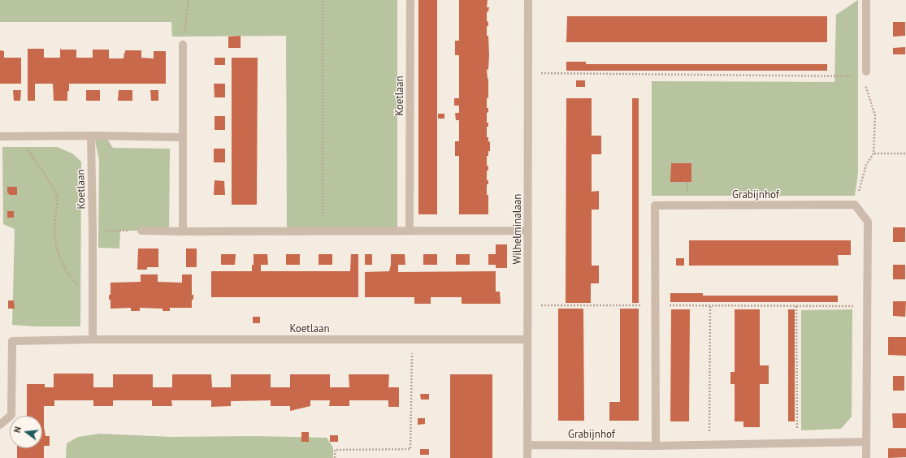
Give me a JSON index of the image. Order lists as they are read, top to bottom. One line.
{"streets":{"street":["Koetlaan","Grabijnhof","Wilhelminalaan"]},"crossings":[["Koetlaan","Wilhelminalaan"],["Grabijnhof","Wilhelminalaan"]],"north":"left"}
